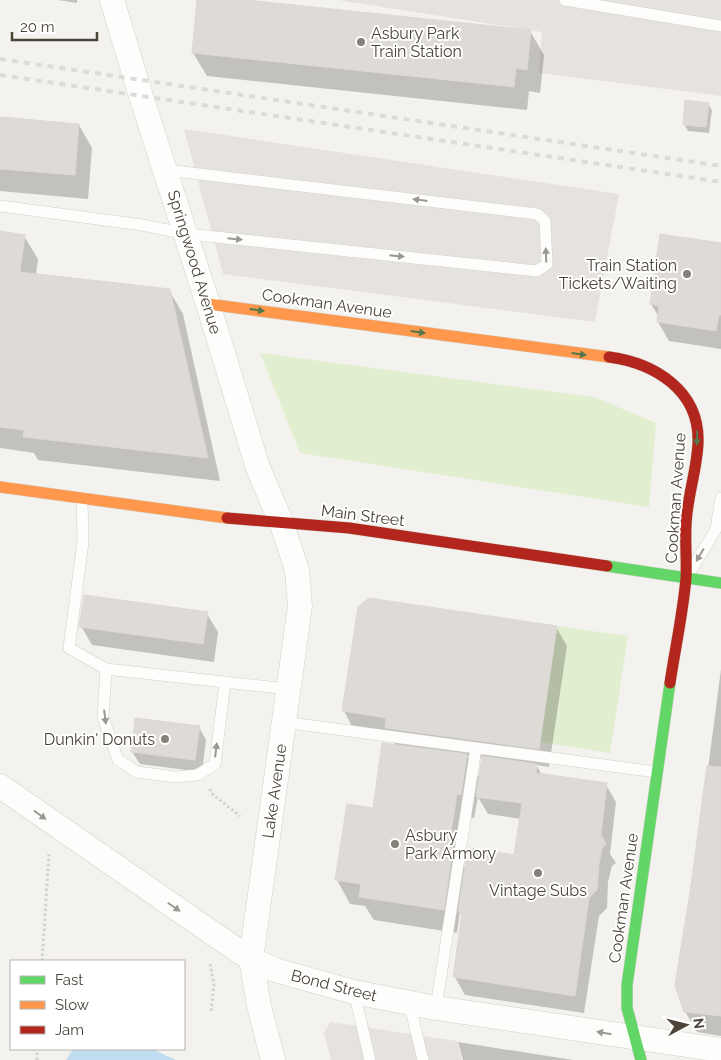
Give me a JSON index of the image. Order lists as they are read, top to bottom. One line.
{"streets":{"street":["Springwood Avenue","Cookman Avenue","Main Street","Lake Avenue","Bond Street"]},"crossings":[["Springwood Avenue","Cookman Avenue"],["Springwood Avenue","Main Street"],["Springwood Avenue","Lake Avenue"],["Cookman Avenue","Main Street"],["Cookman Avenue","Bond Street"],["Main Street","Lake Avenue"],["Lake Avenue","Bond Street"]],"one_way":["Cookman Avenue"],"places":["Asbury Park Train Station","Train Station Tickets/Waiting","Dunkin' Donuts","Asbury Park Armory","Vintage Subs"],"legend":["Fast","Slow","Jam"],"scale_bar":"20 m","north":"right"}
